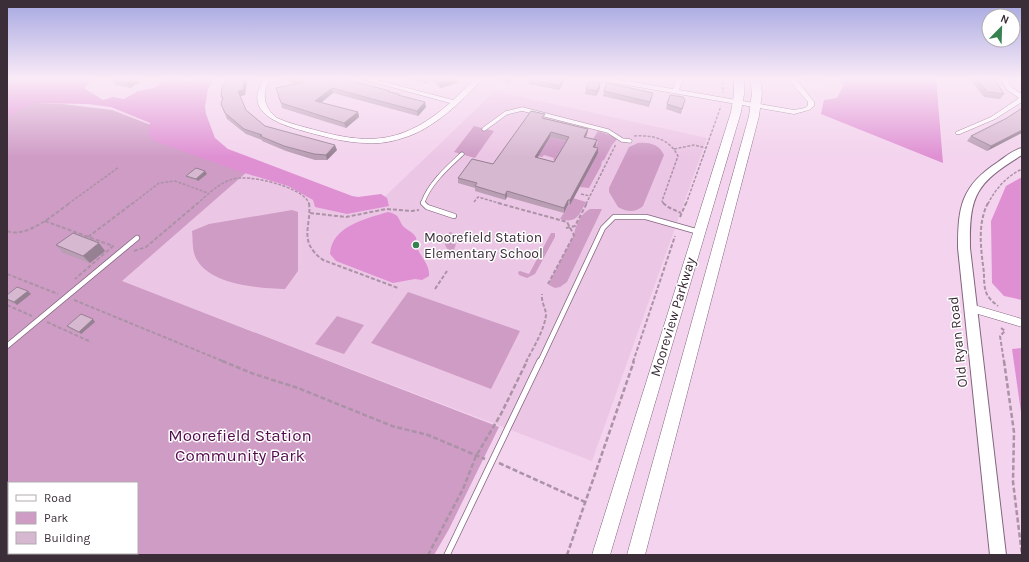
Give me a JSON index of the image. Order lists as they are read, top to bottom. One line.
{"streets":{"main road":["Mooreview Parkway"],"street":["Old Ryan Road"]},"parks":["Moorefield Station Community Park"],"places":["Moorefield Station Elementary School"],"legend":["Road","Park","Building"],"north":"top right"}
